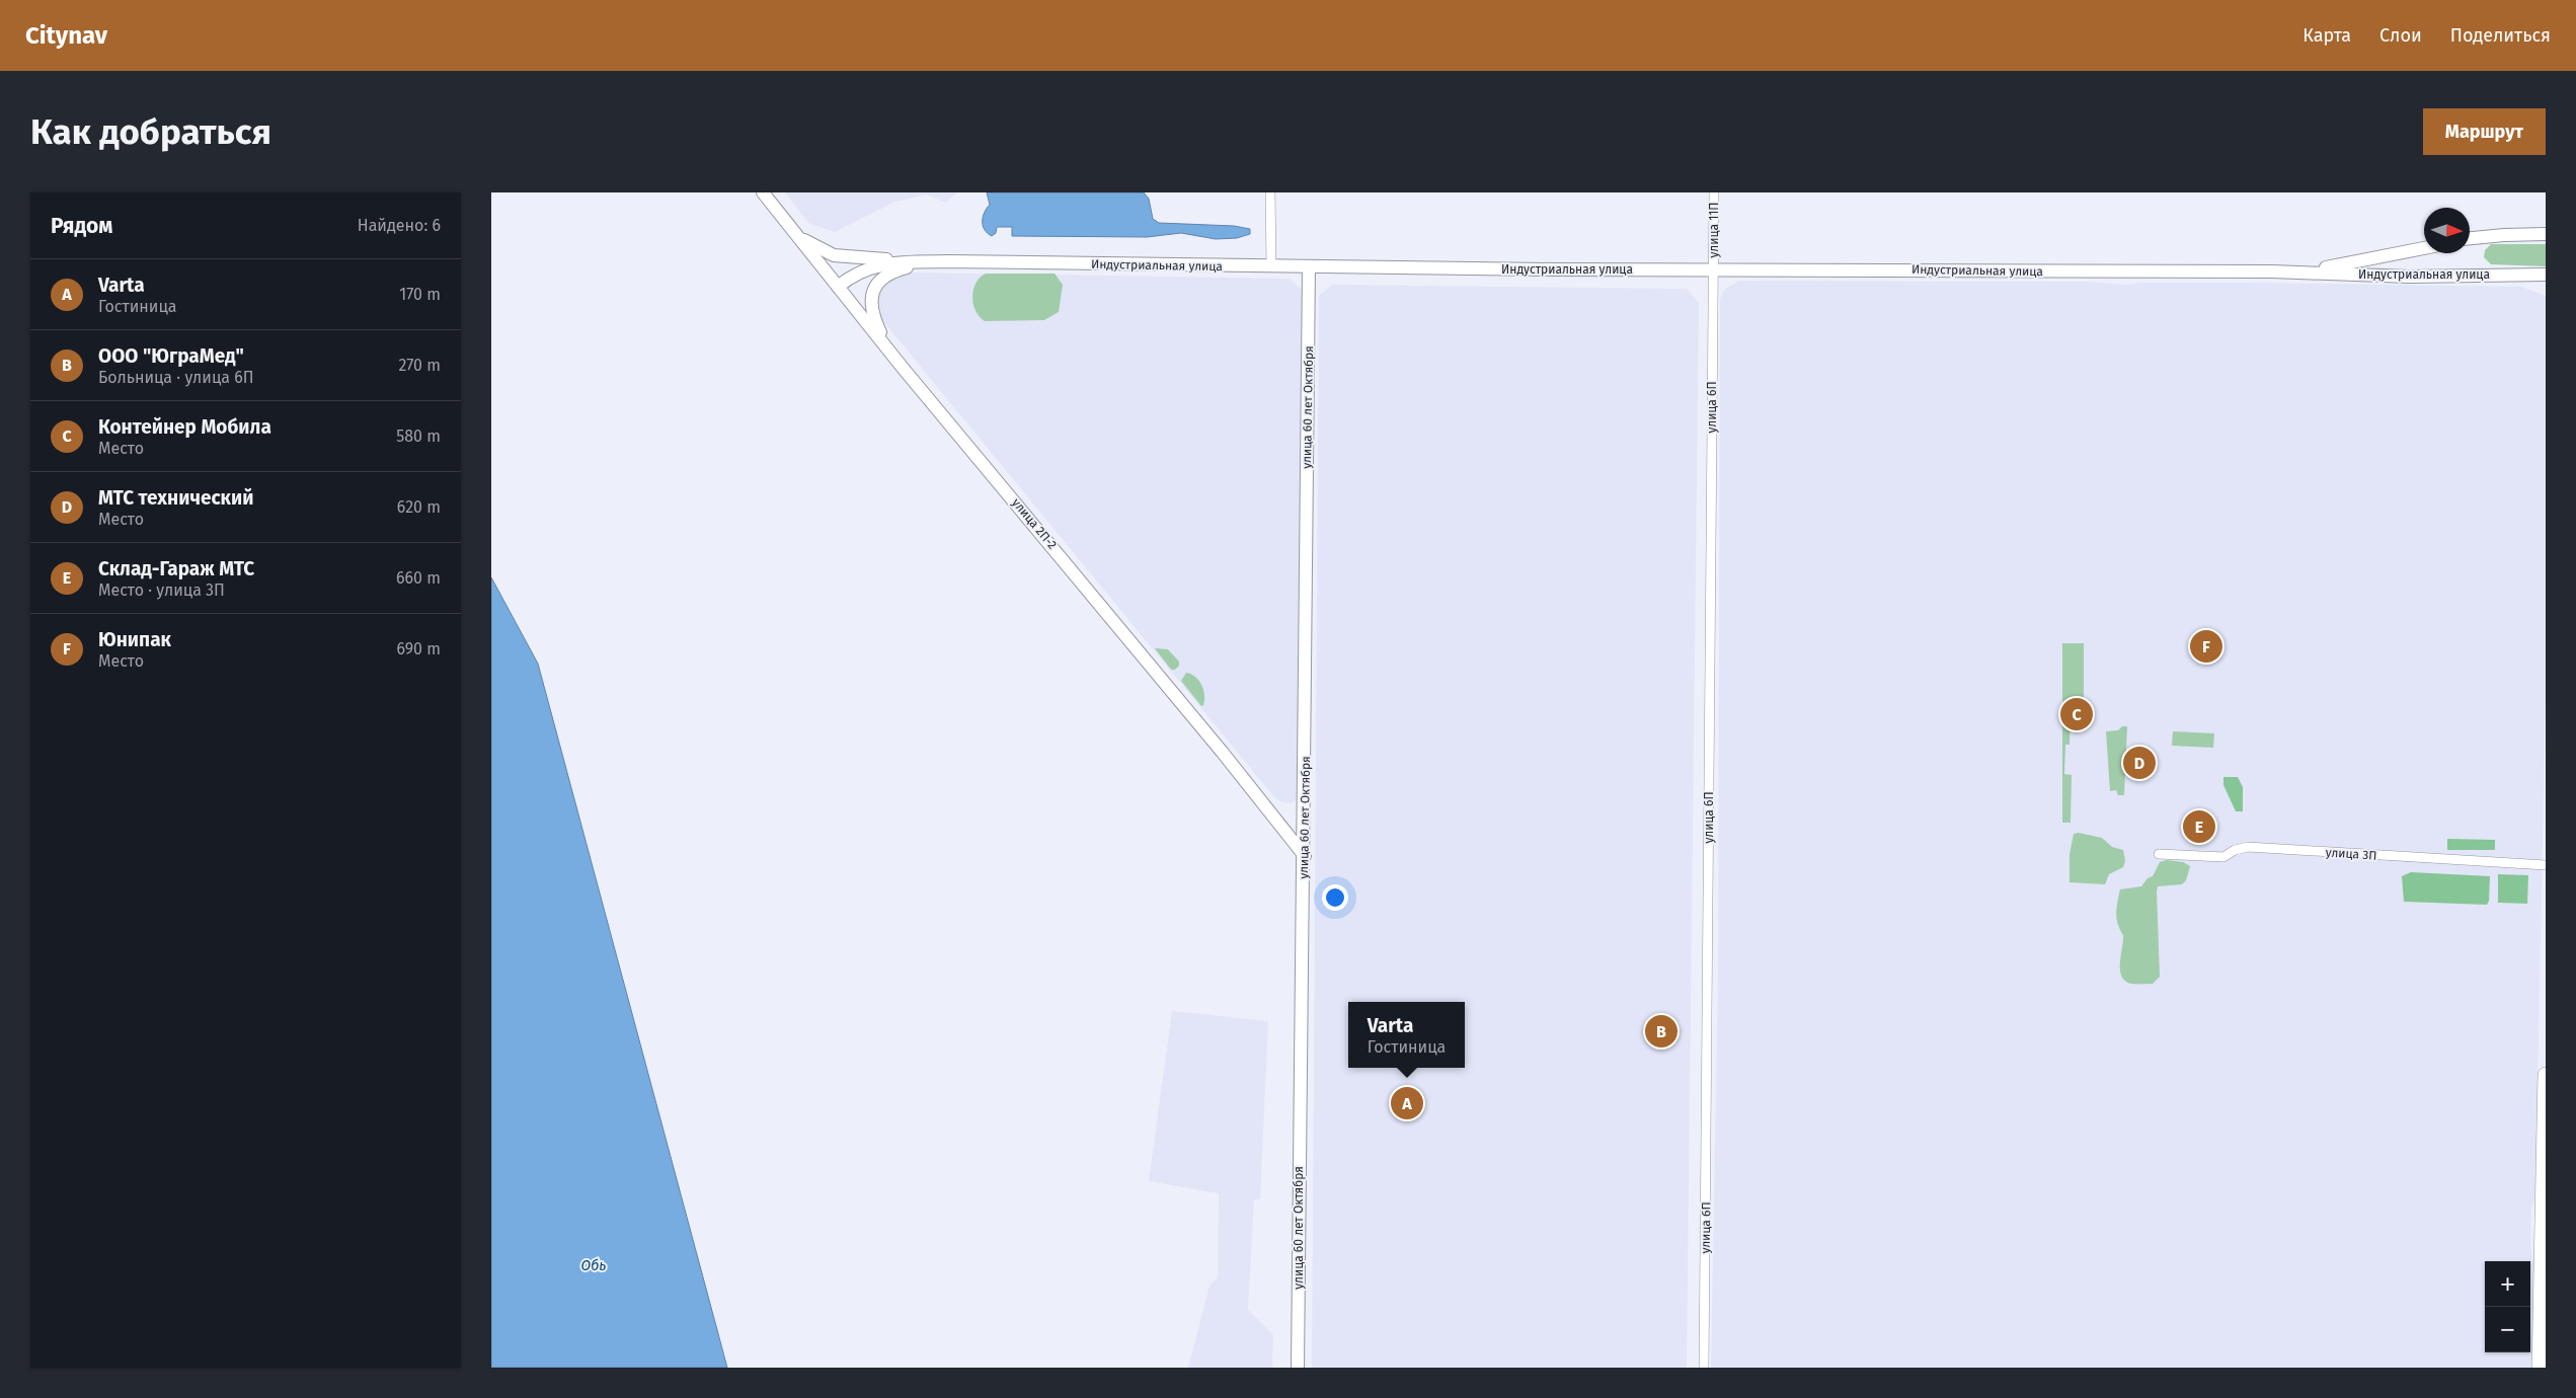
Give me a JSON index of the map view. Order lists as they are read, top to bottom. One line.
{"streets":{"main road":["Индустриальная улица","улица 60 лет Октября","улица 2П-2"],"street":["улица 11П","улица 6П","улица 3П"]},"crossings":[["улица 11П","Индустриальная улица"],["улица 11П","улица 6П"],["Индустриальная улица","улица 60 лет Октября"],["Индустриальная улица","улица 6П"],["Индустриальная улица","улица 2П-2"],["улица 60 лет Октября","улица 2П-2"]],"water":["Обь"],"north":"right","page":{"header":"Citynav","nav":["Карта","Слои","Поделиться"],"buttons":"Маршрут","title":"Как добраться","heading":["Рядом","Найдено: 6"],"list":[{"mark":"A","name":"Varta","note":"Гостиница","value":"170 m"},{"mark":"B","name":"ООО \"ЮграМед\"","note":"Больница · улица 6П","value":"270 m"},{"mark":"C","name":"Контейнер Мобила","note":"Место","value":"580 m"},{"mark":"D","name":"МТС технический","note":"Место","value":"620 m"},{"mark":"E","name":"Склад-Гараж МТС","note":"Место · улица 3П","value":"660 m"},{"mark":"F","name":"Юнипак","note":"Место","value":"690 m"}],"pins":["F","C","D","E","B","A"],"popup":["Varta","Гостиница"],"map_buttons":["+","−"]}}
